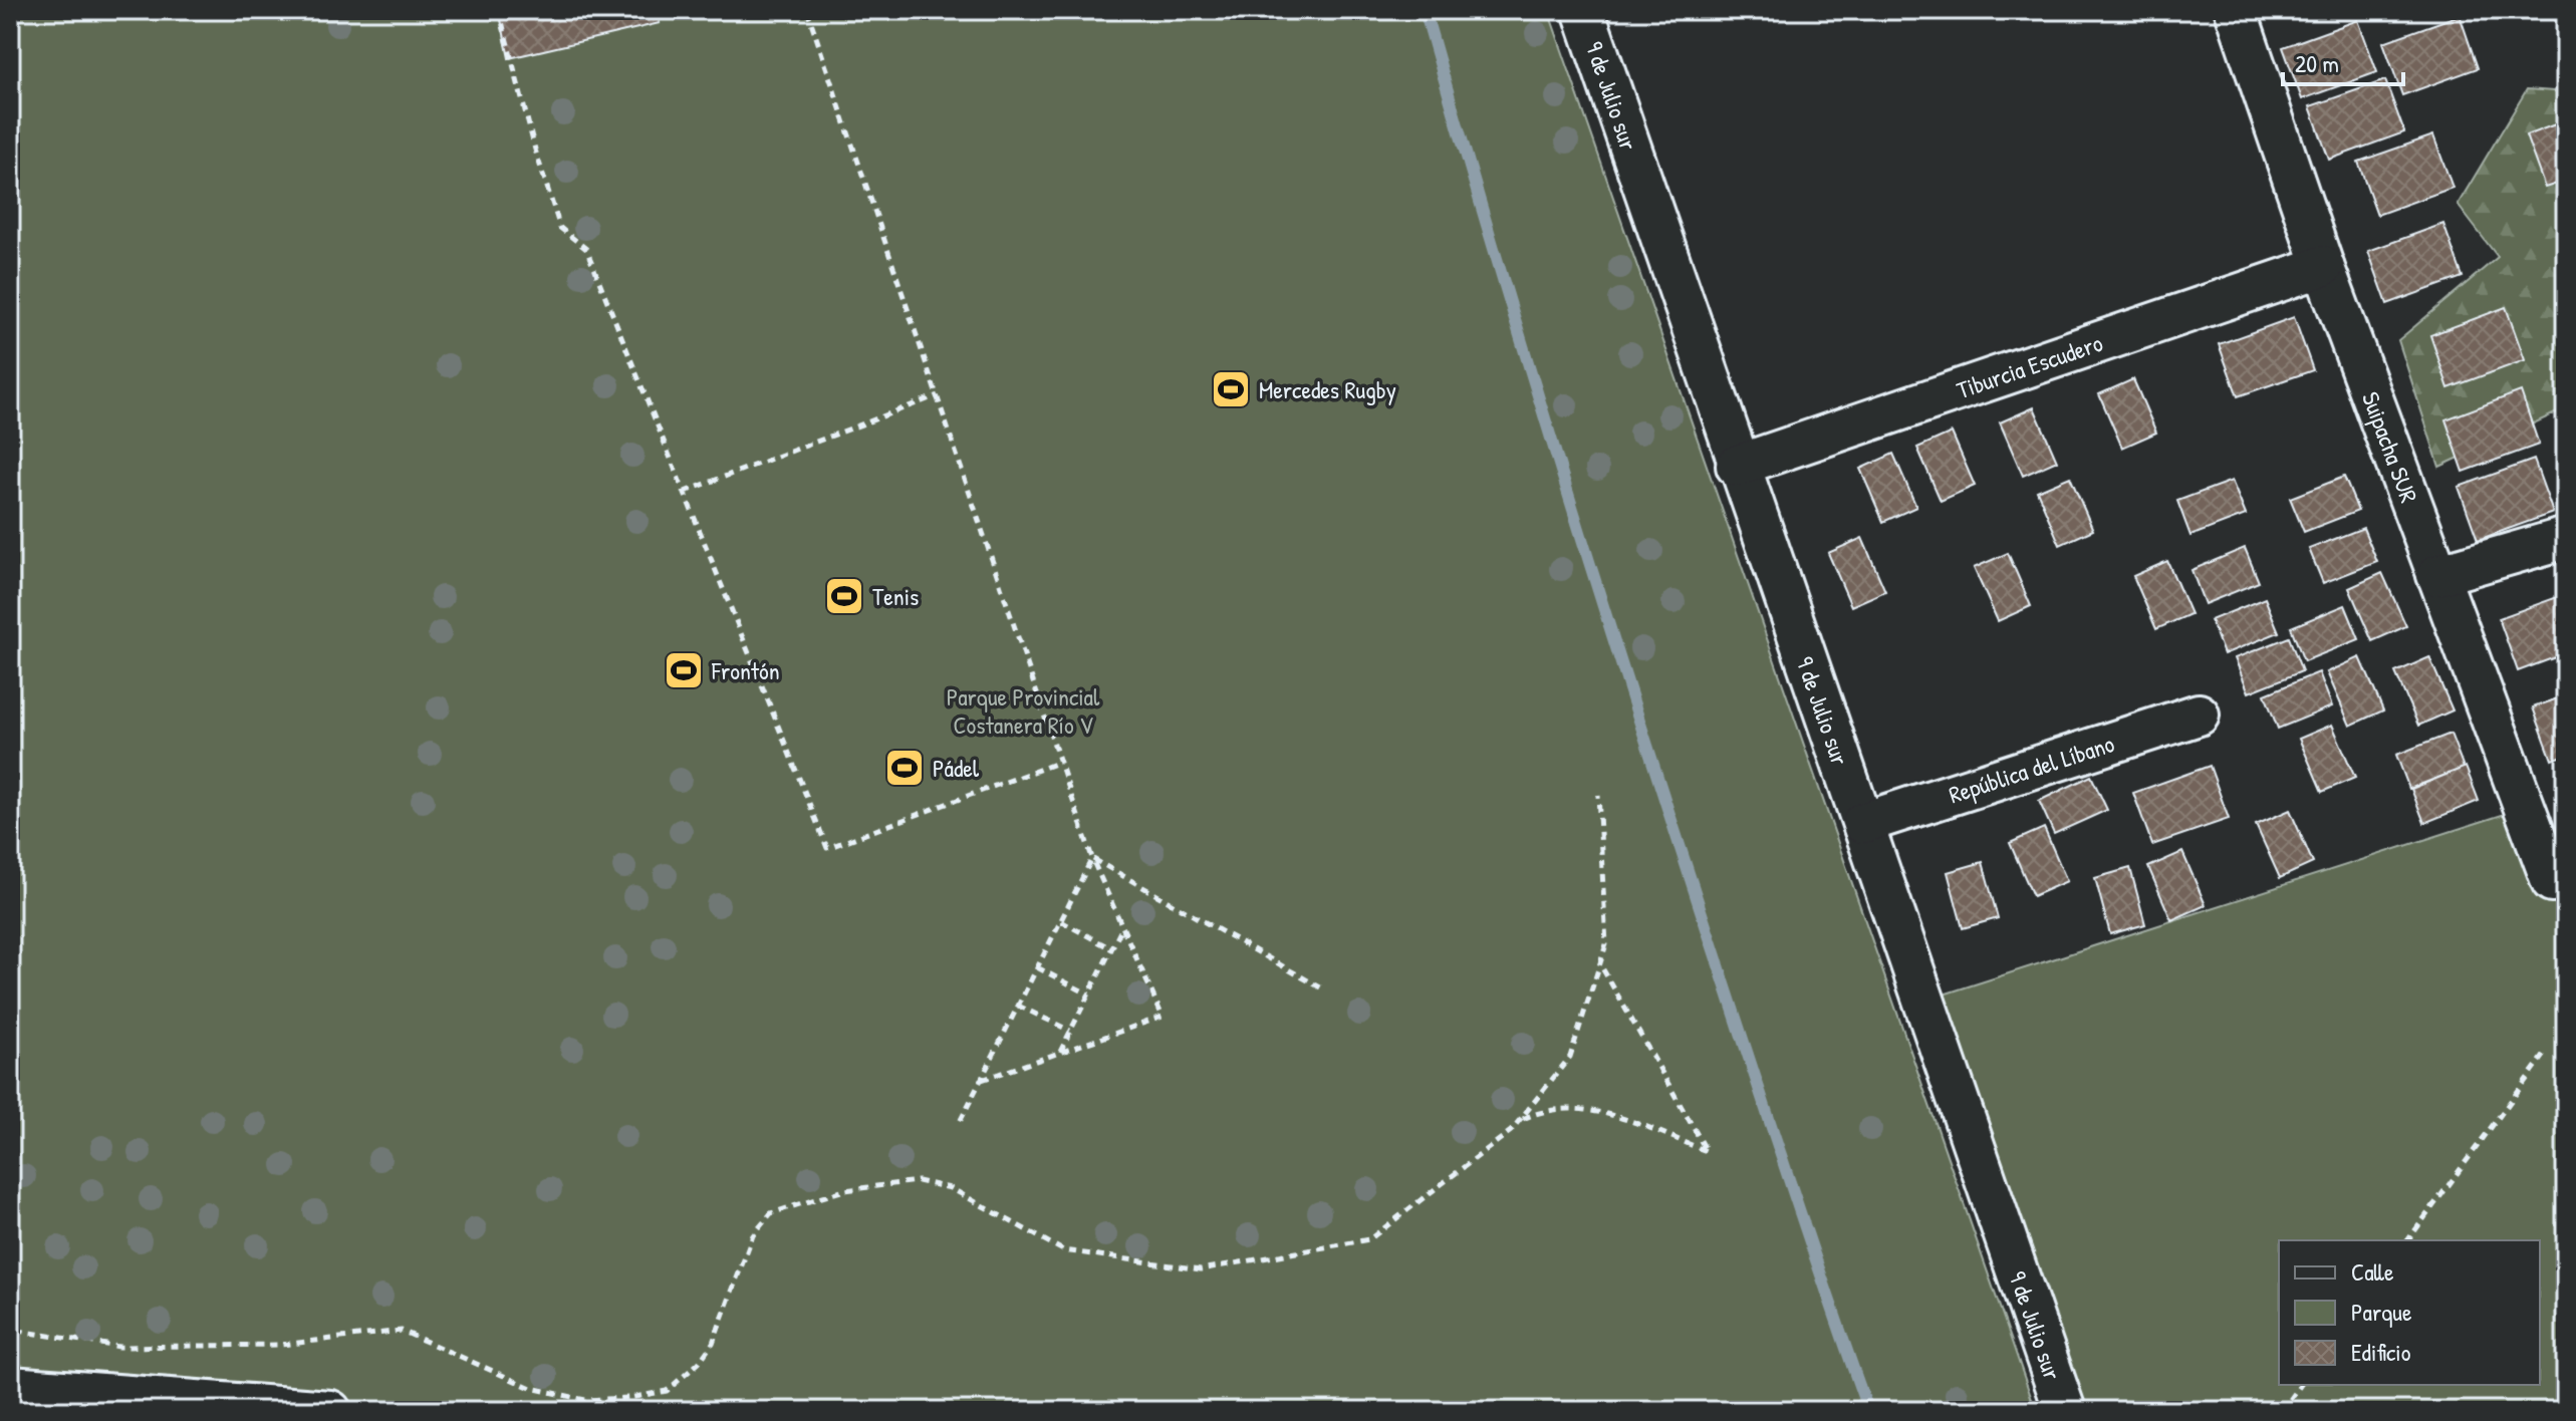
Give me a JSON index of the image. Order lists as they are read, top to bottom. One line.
{"streets":{"street":["9 de Julio sur","Tiburcia Escudero","Suipacha SUR","República del Líbano"]},"crossings":[["9 de Julio sur","Tiburcia Escudero"],["9 de Julio sur","República del Líbano"],["Tiburcia Escudero","Suipacha SUR"]],"parks":["Parque Provincial Costanera Río V"],"places":{"sports":["Mercedes Rugby","Tenis","Frontón","Pádel"]},"legend":["Calle","Parque","Edificio"],"scale_bar":"20 m"}
